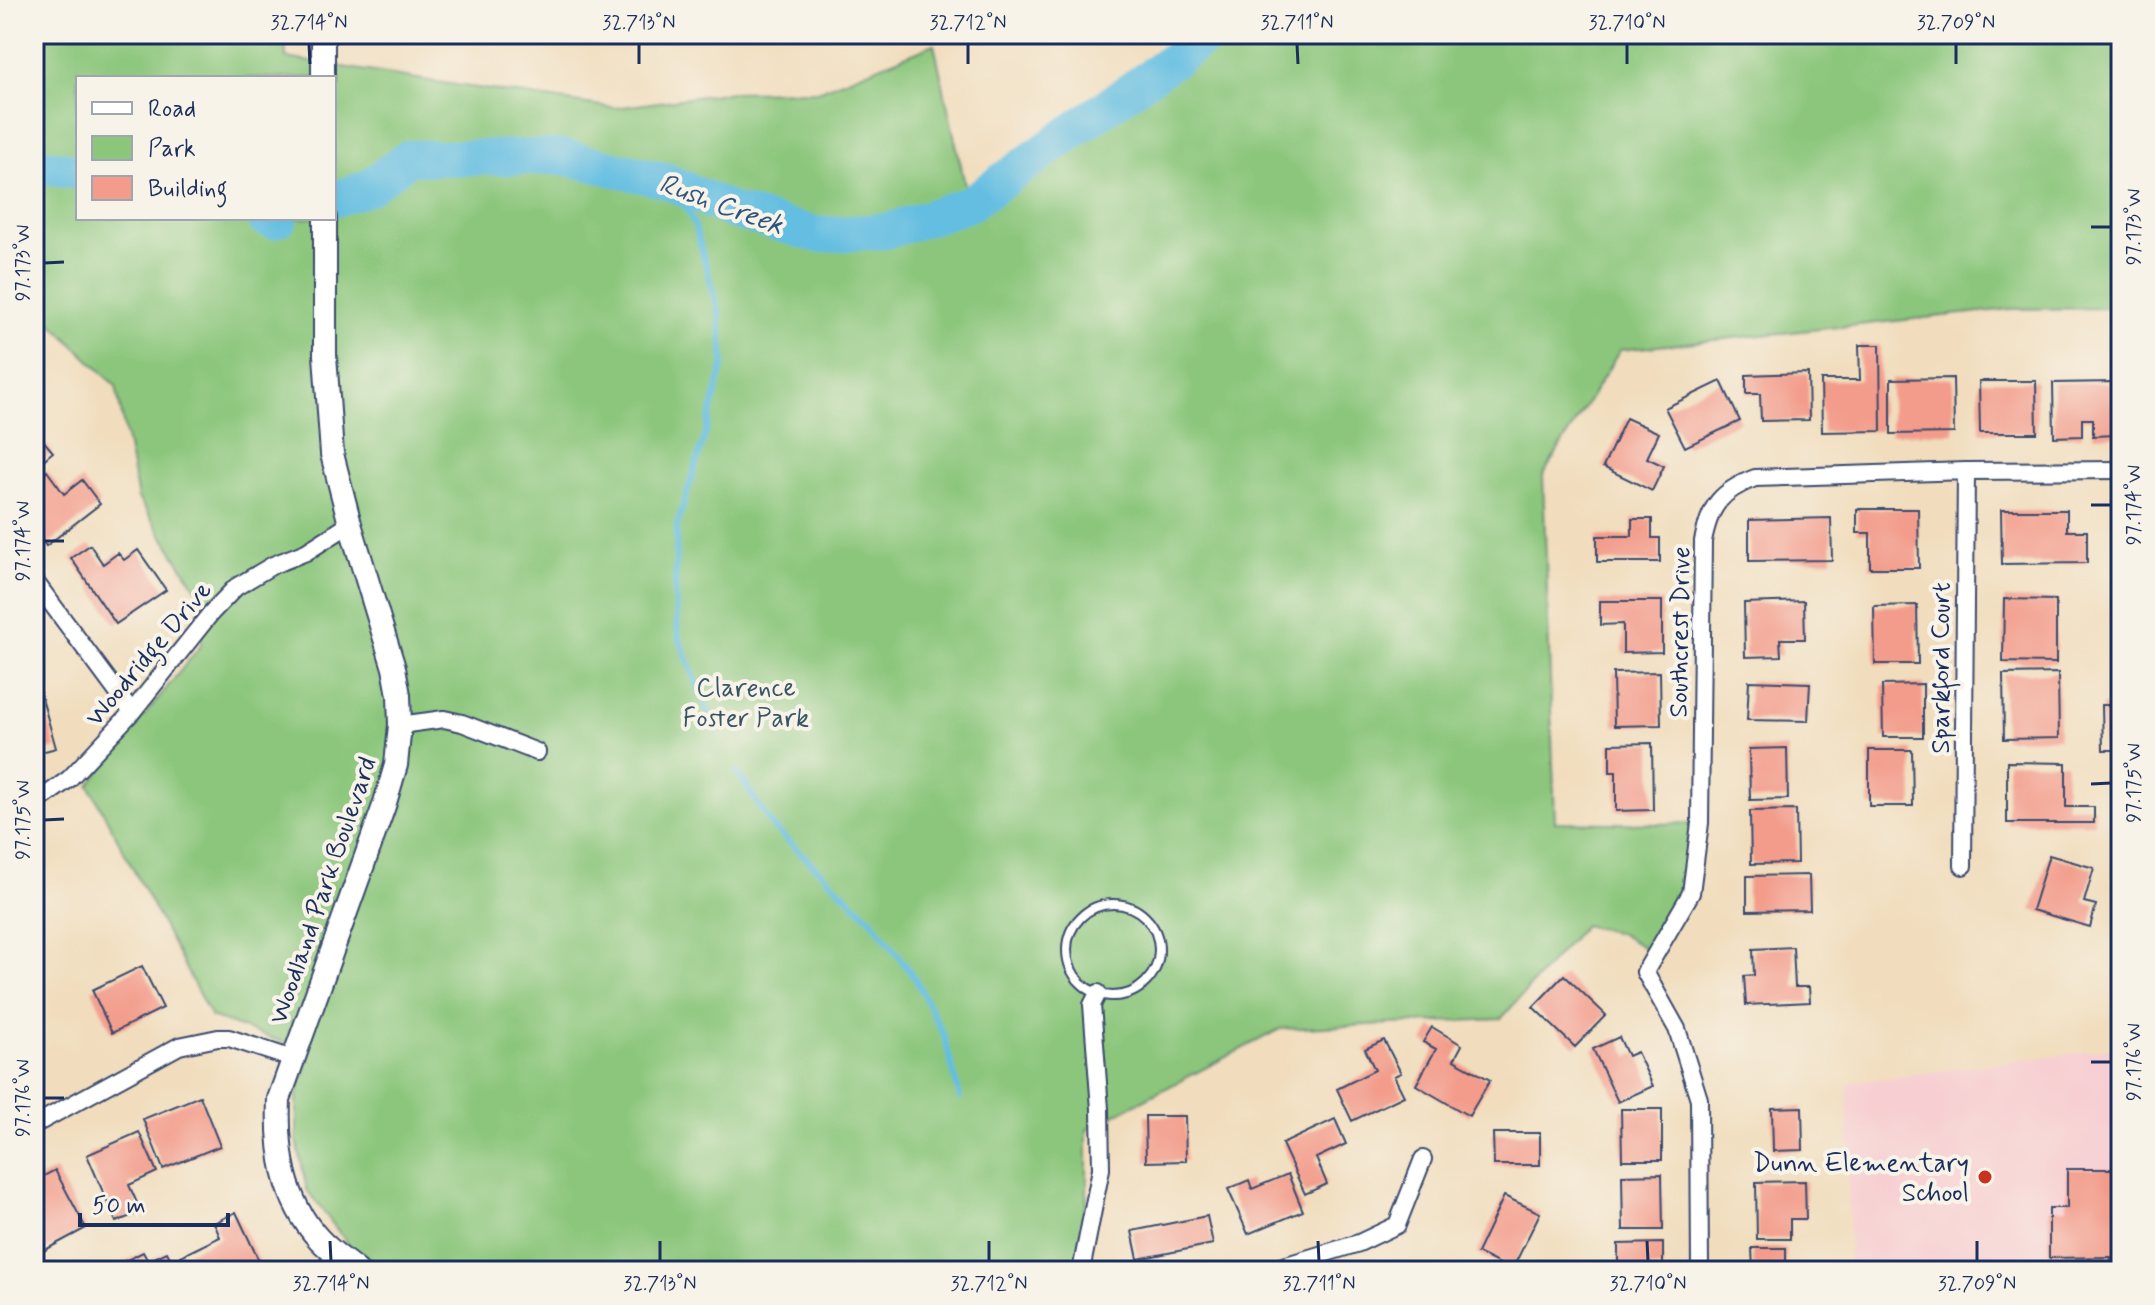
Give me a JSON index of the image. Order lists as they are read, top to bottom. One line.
{"streets":{"street":["Southcrest Drive","Woodridge Drive","Sparkford Court","Woodland Park Boulevard"]},"crossings":[["Southcrest Drive","Sparkford Court"],["Woodridge Drive","Woodland Park Boulevard"]],"water":["Rush Creek"],"parks":["Clarence Foster Park"],"places":["Dunn Elementary School"],"legend":["Road","Park","Building"],"scale_bar":"50 m","coordinates":["32.714°N","32.713°N","32.712°N","32.711°N","32.710°N","32.709°N","97.173°W","97.174°W","97.175°W","97.176°W"]}
